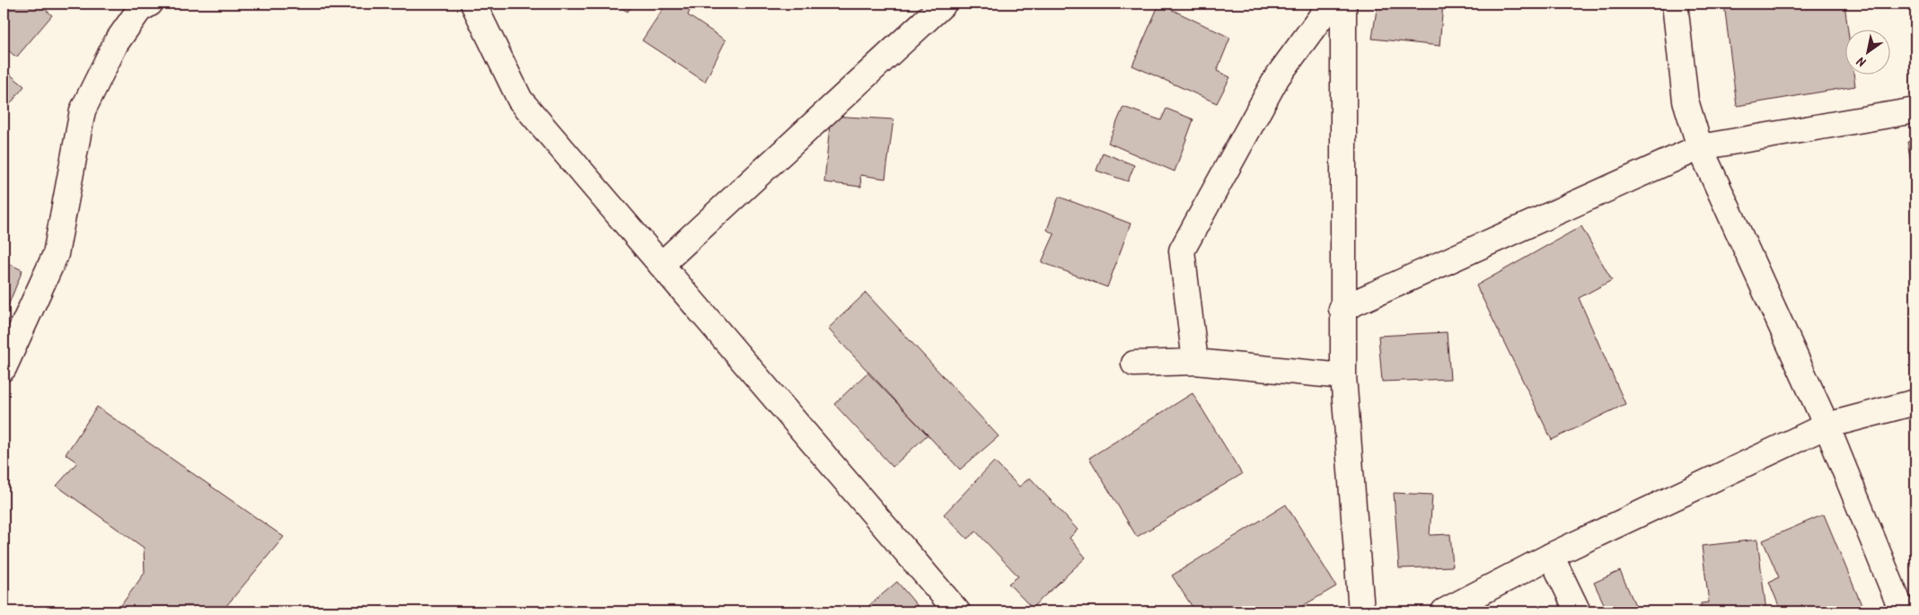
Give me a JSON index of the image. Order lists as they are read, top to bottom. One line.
{"north":"bottom left"}
